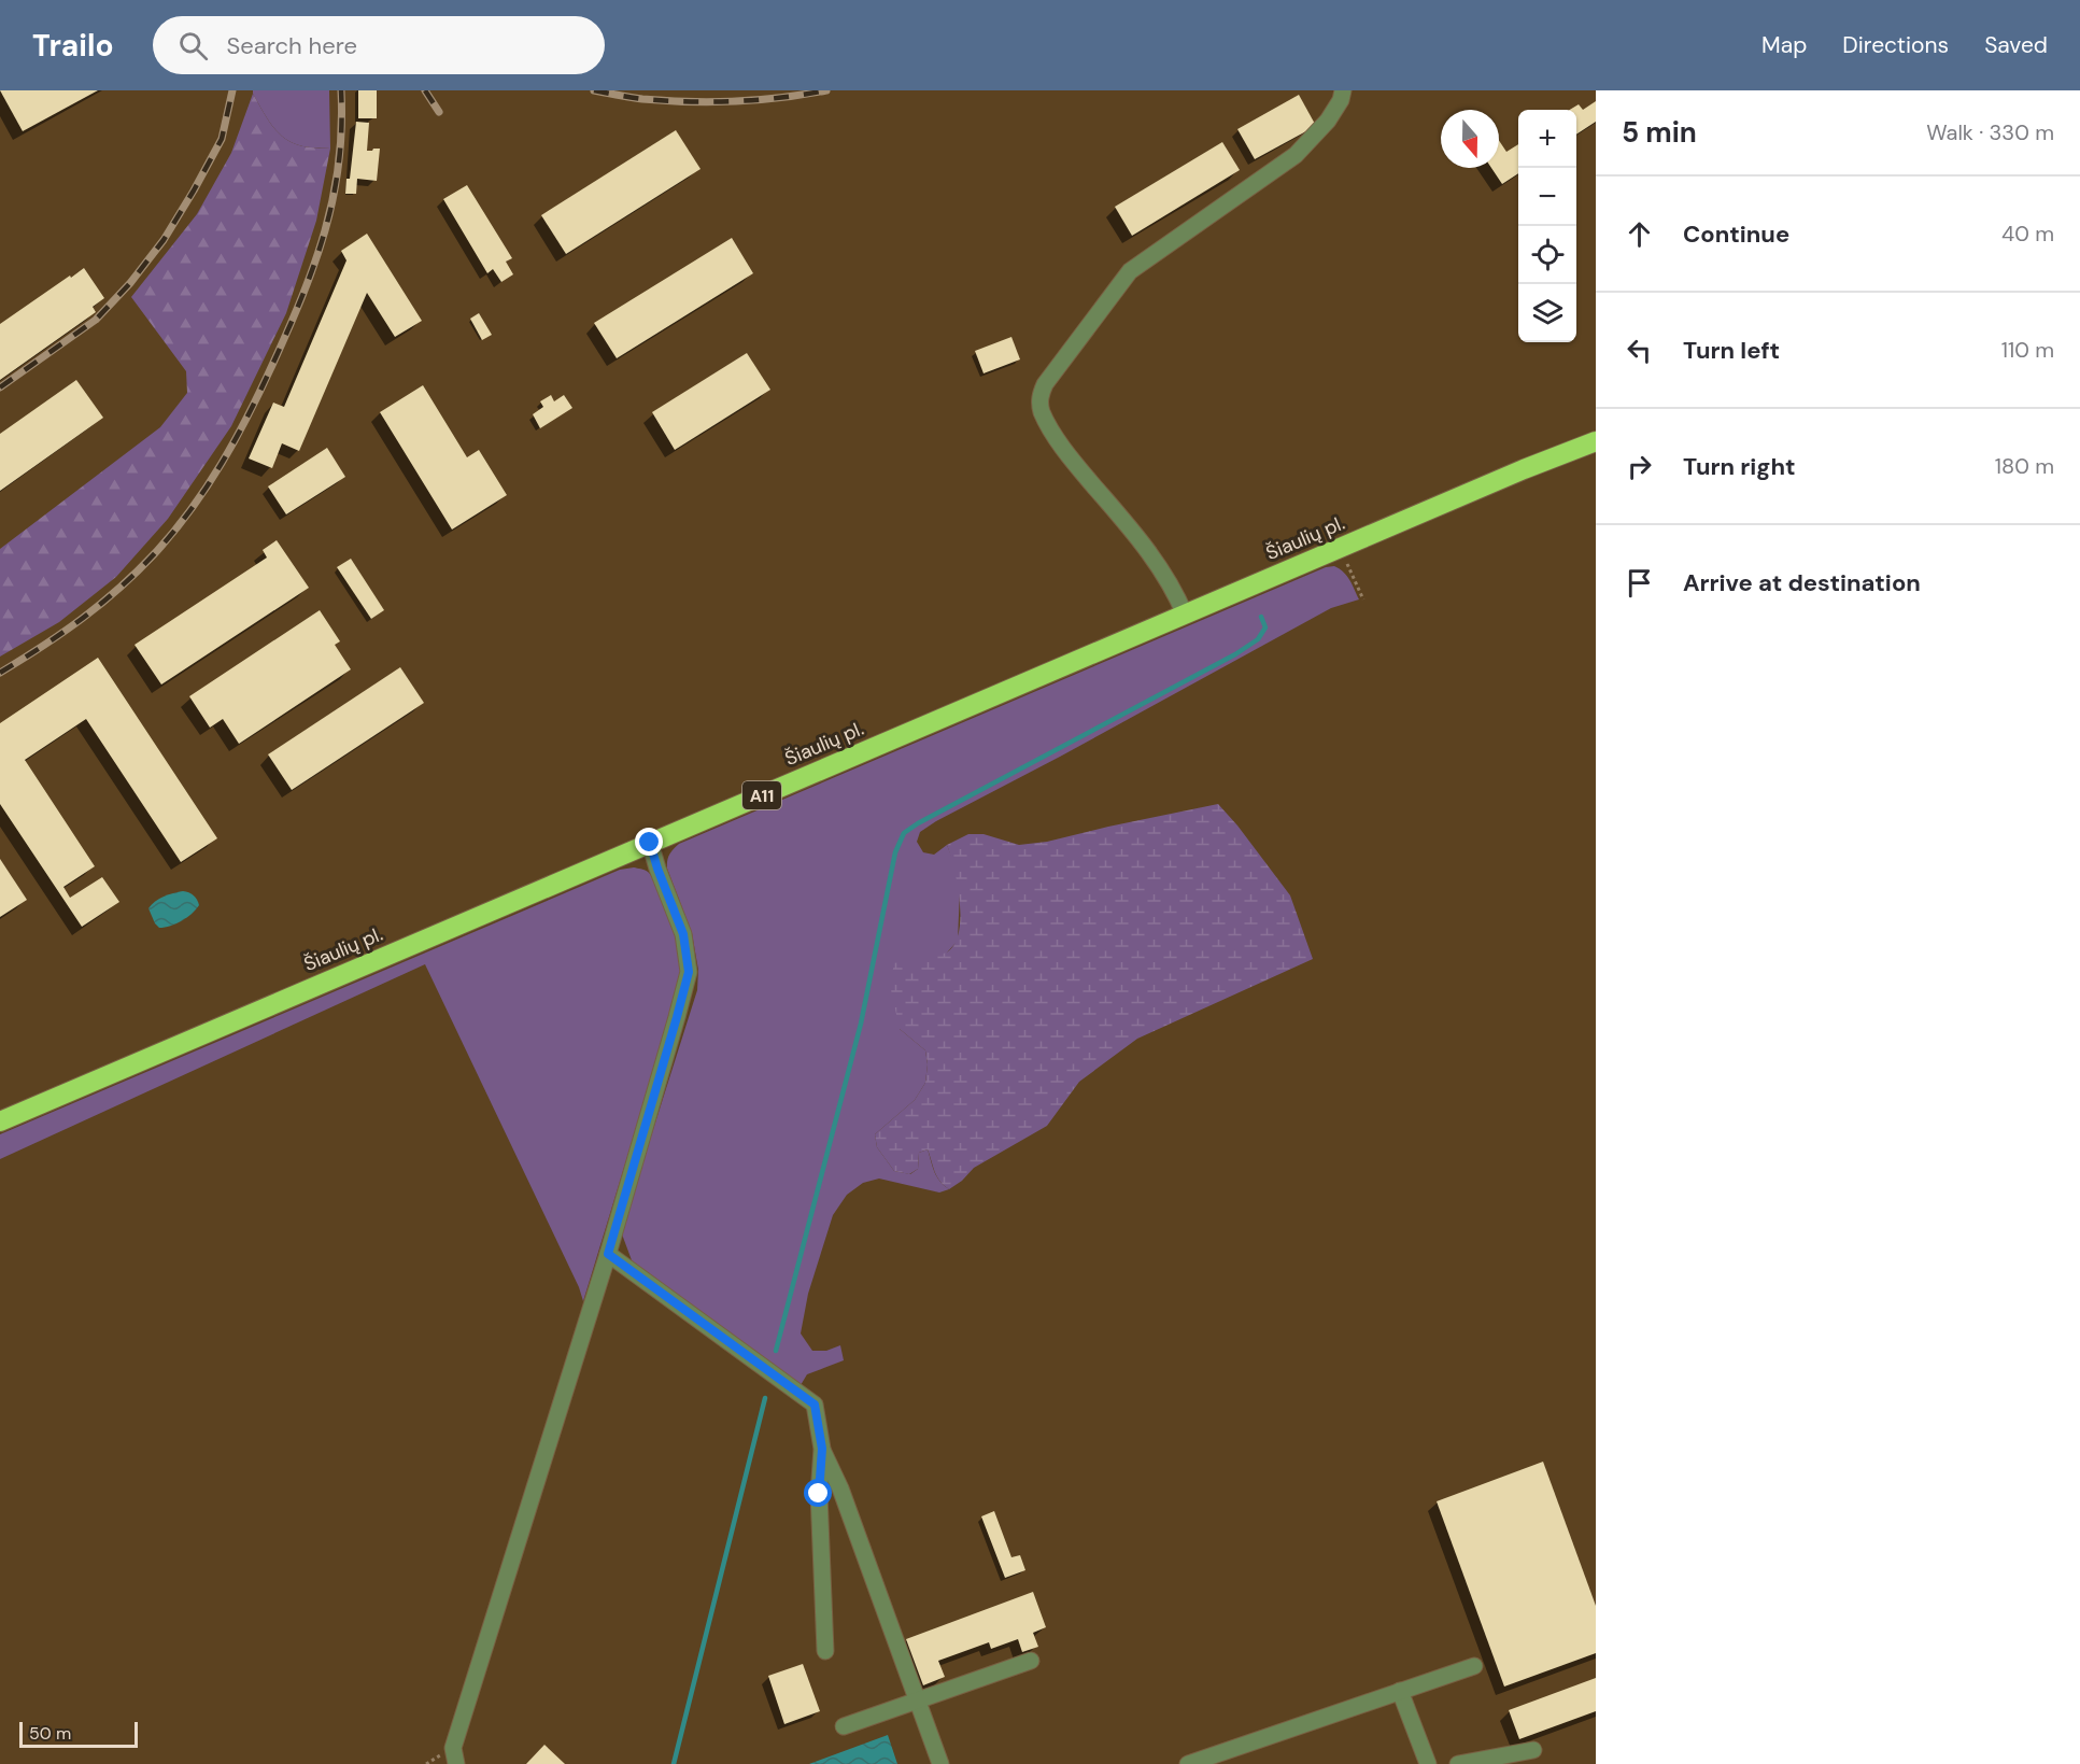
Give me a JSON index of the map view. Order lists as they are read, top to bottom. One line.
{"streets":{"highway":["Šiaulių pl.","A11"]},"scale_bar":"50 m","north":"bottom","page":{"header":"Trailo","search":"Search here","nav":["Map","Directions","Saved"],"heading":["5 min","Walk · 330 m"],"map_buttons":["+","−"],"list":[["Continue","40 m"],["Turn left","110 m"],["Turn right","180 m"],"Arrive at destination"],"scale":"50 m"}}
